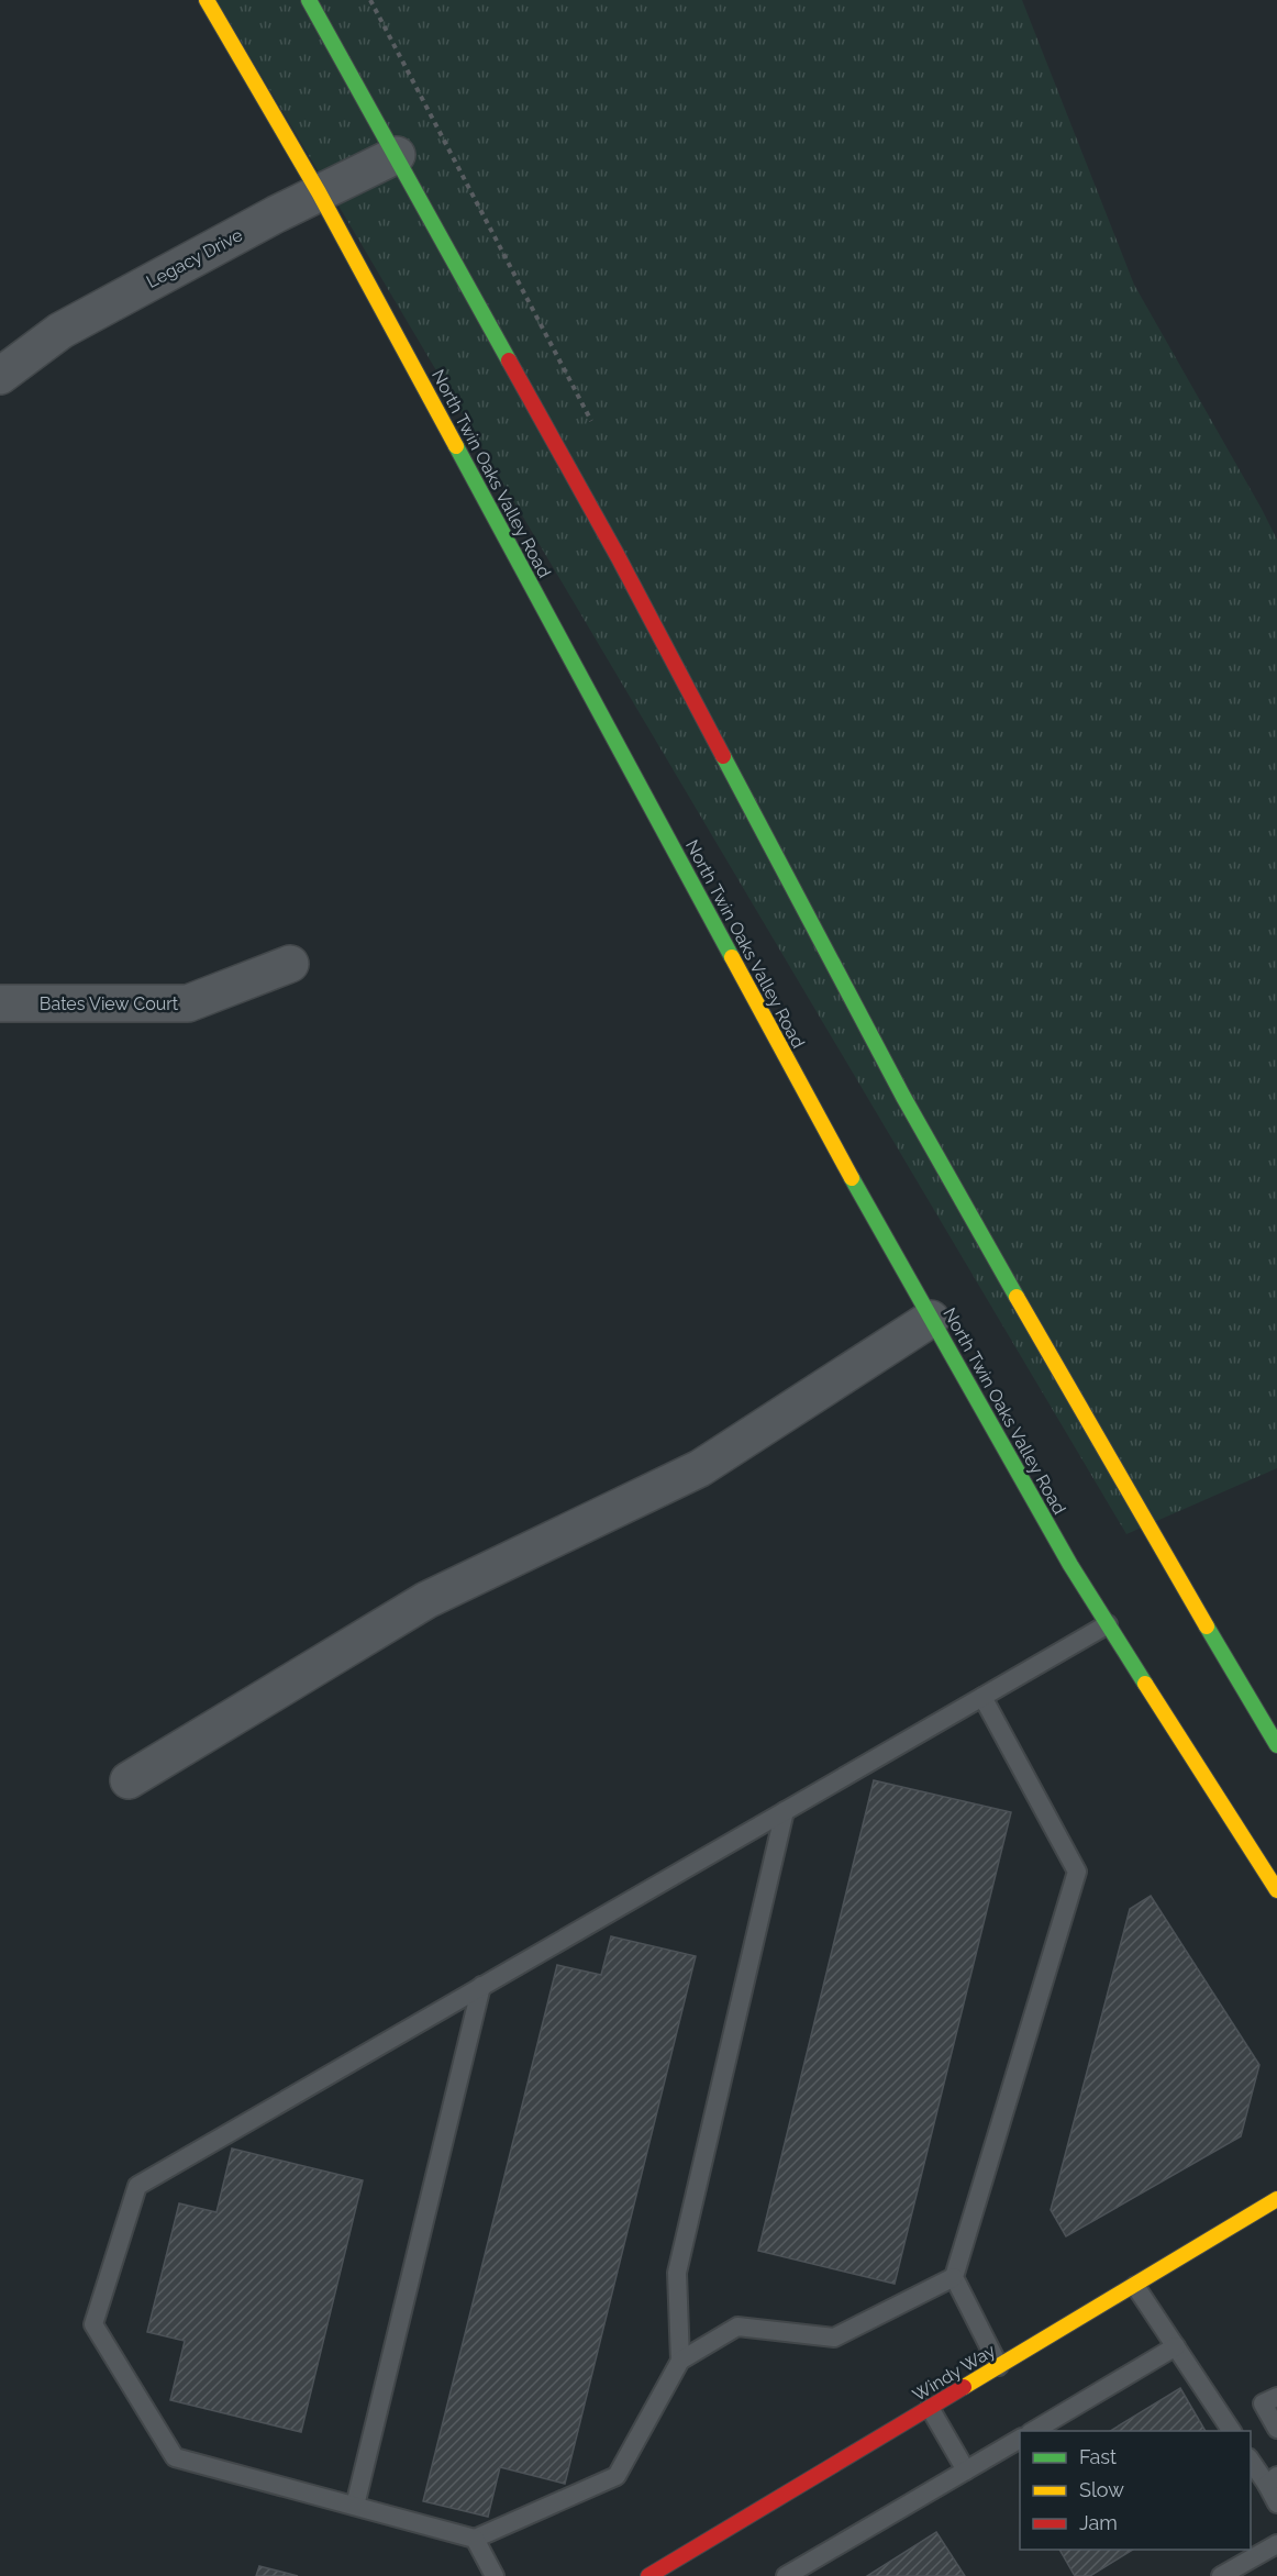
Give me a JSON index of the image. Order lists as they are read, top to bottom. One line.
{"streets":{"main road":["North Twin Oaks Valley Road","Windy Way"],"street":["Legacy Drive","Bates View Court"]},"crossings":[["Legacy Drive","North Twin Oaks Valley Road"]],"legend":["Fast","Slow","Jam"]}
